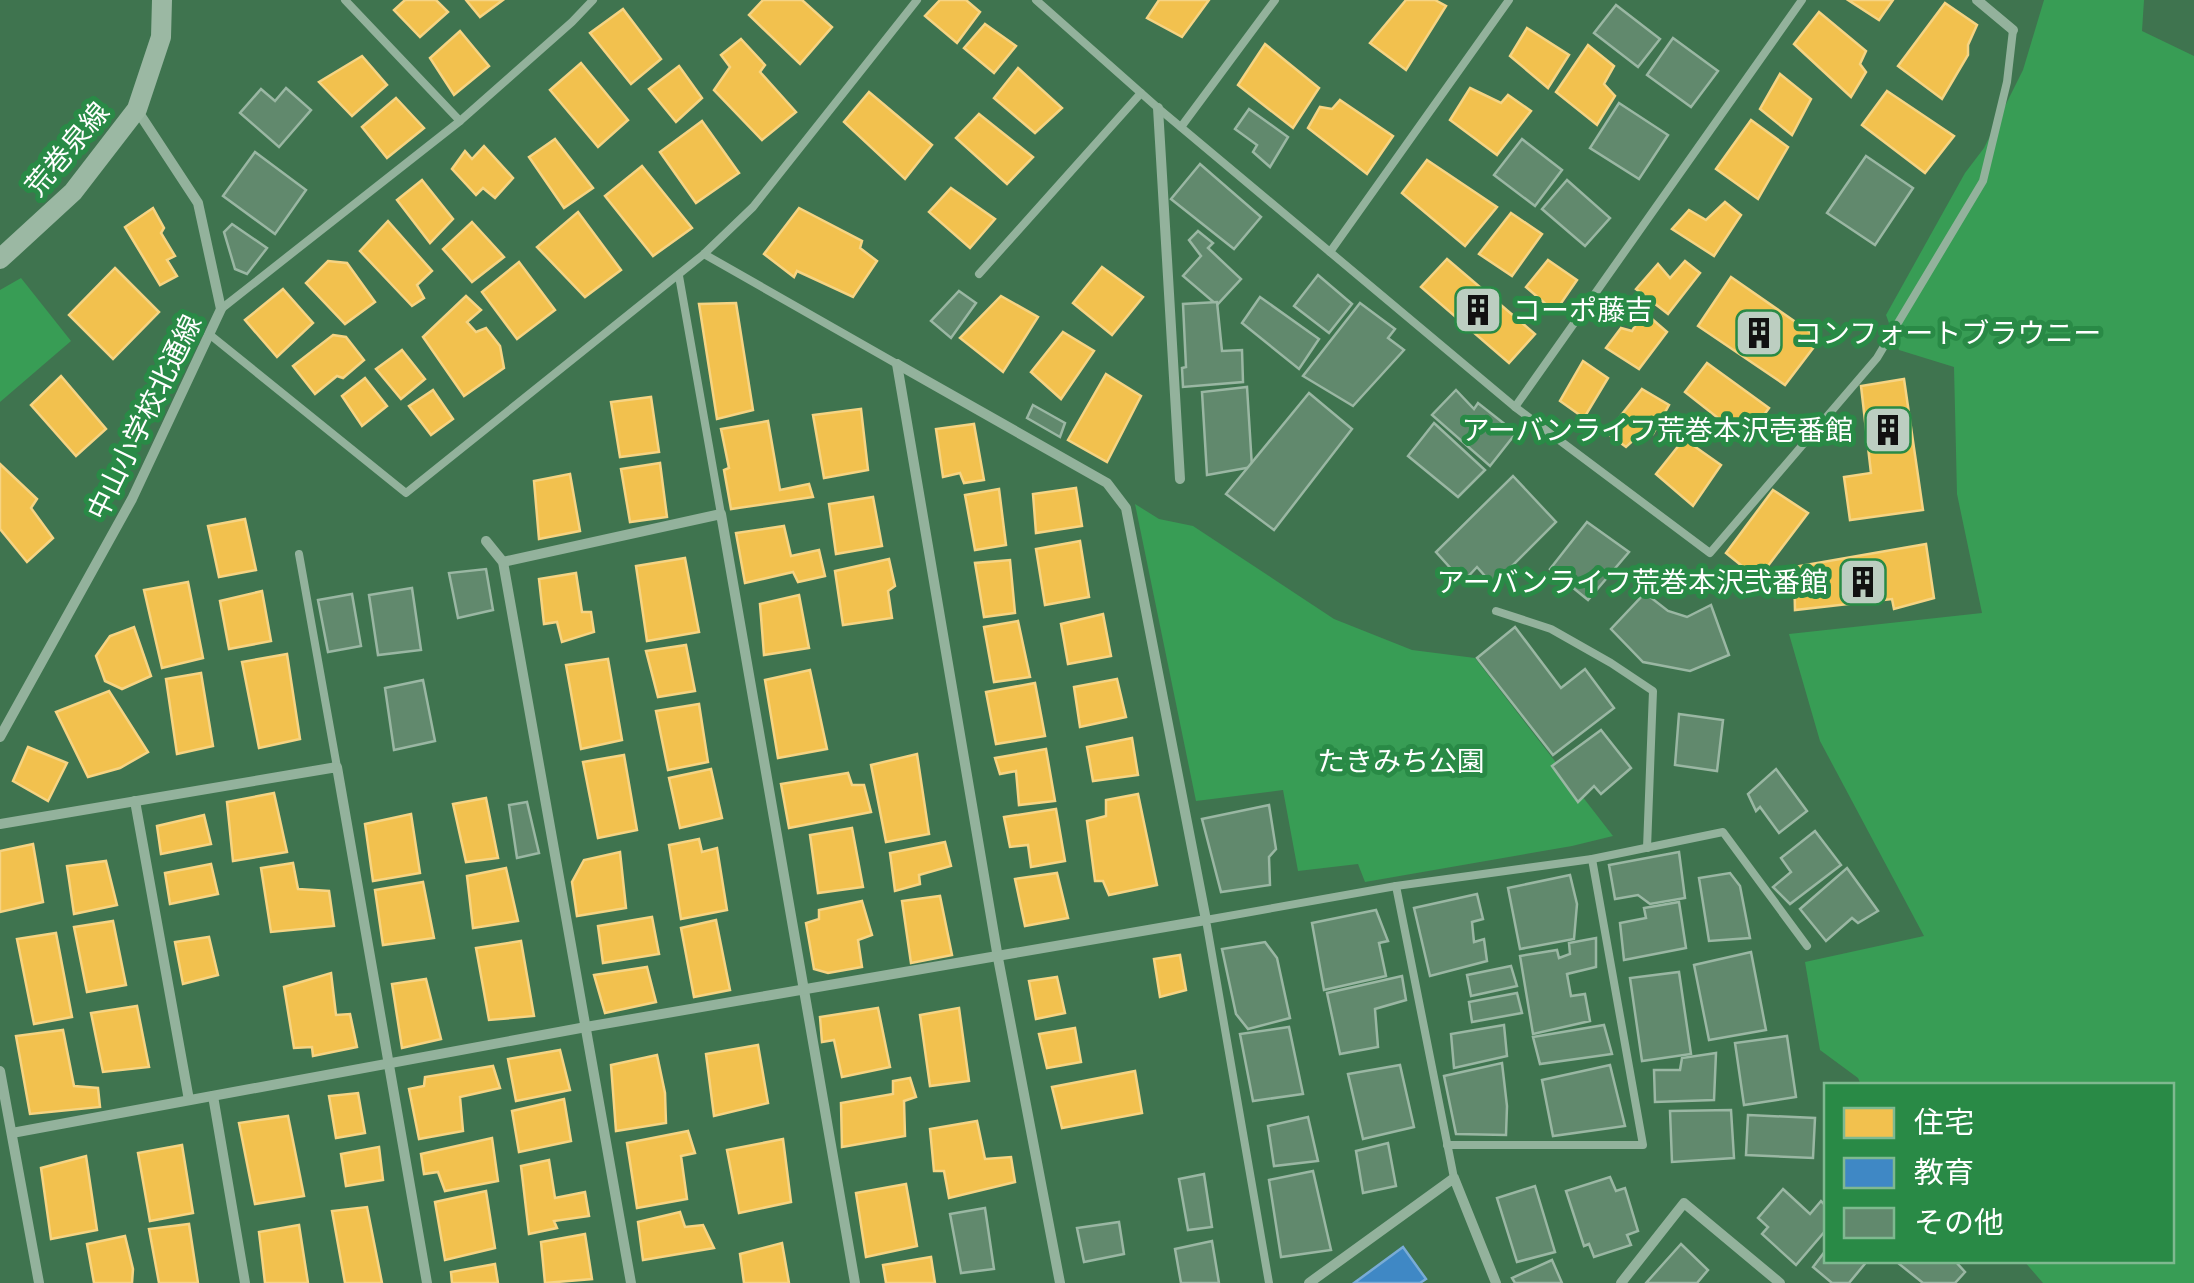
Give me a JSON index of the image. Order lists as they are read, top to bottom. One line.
{"streets":{"street":["荒巻泉線","中山小学校北通線"]},"crossings":[["荒巻泉線","中山小学校北通線"]],"parks":["たきみち公園"],"places":{"building":["コーポ藤吉","コンフォートブラウニー","アーバンライフ荒巻本沢壱番館","アーバンライフ荒巻本沢弐番館"]},"legend":["住宅","教育","その他"]}
